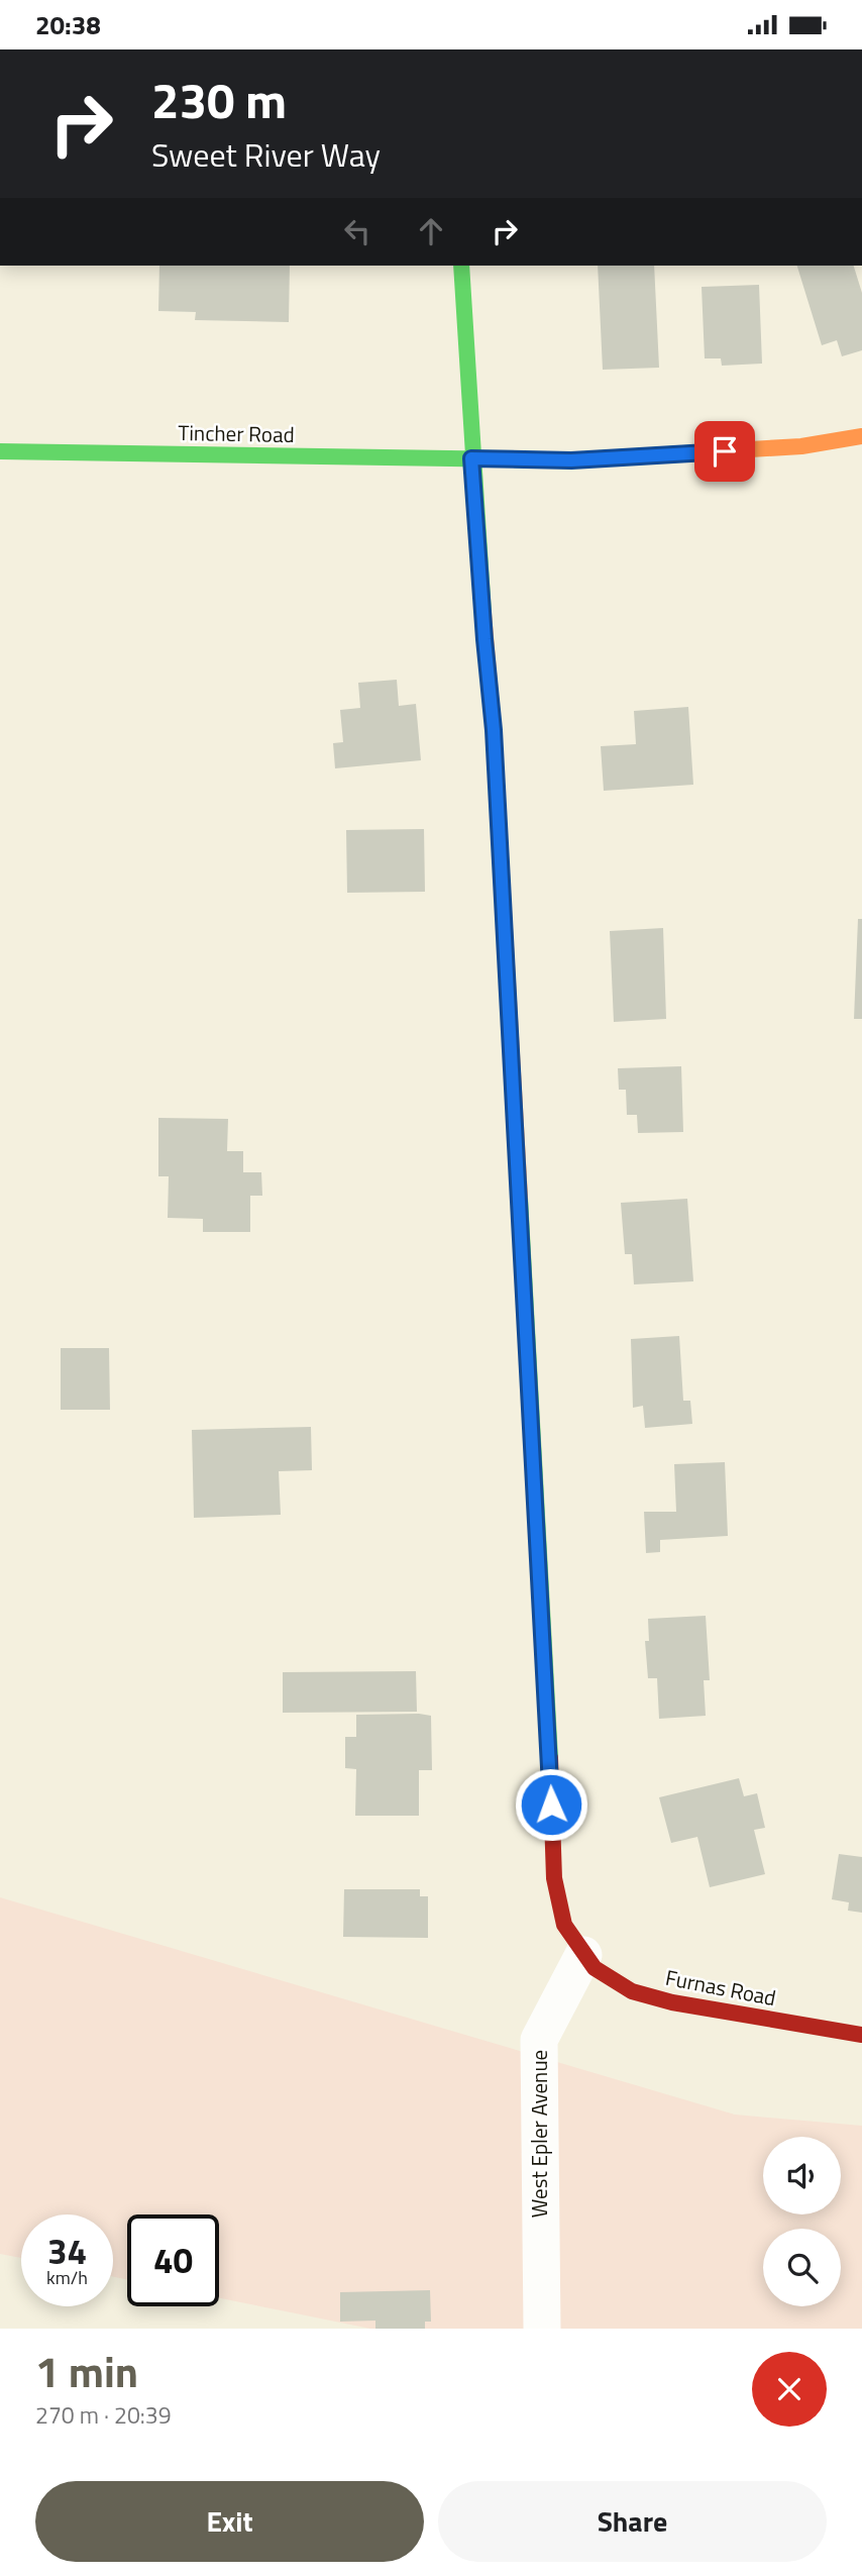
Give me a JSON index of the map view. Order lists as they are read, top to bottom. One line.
{"streets":{"street":["Tincher Road","Furnas Road","West Epler Avenue"]},"crossings":[["Furnas Road","West Epler Avenue"]],"page":{"status":"20:38","turn":["230 m","Sweet River Way"],"speed":"34 km/h","limit":"40","heading":["1 min","270 m · 20:39"],"buttons":["Exit","Share"]}}
